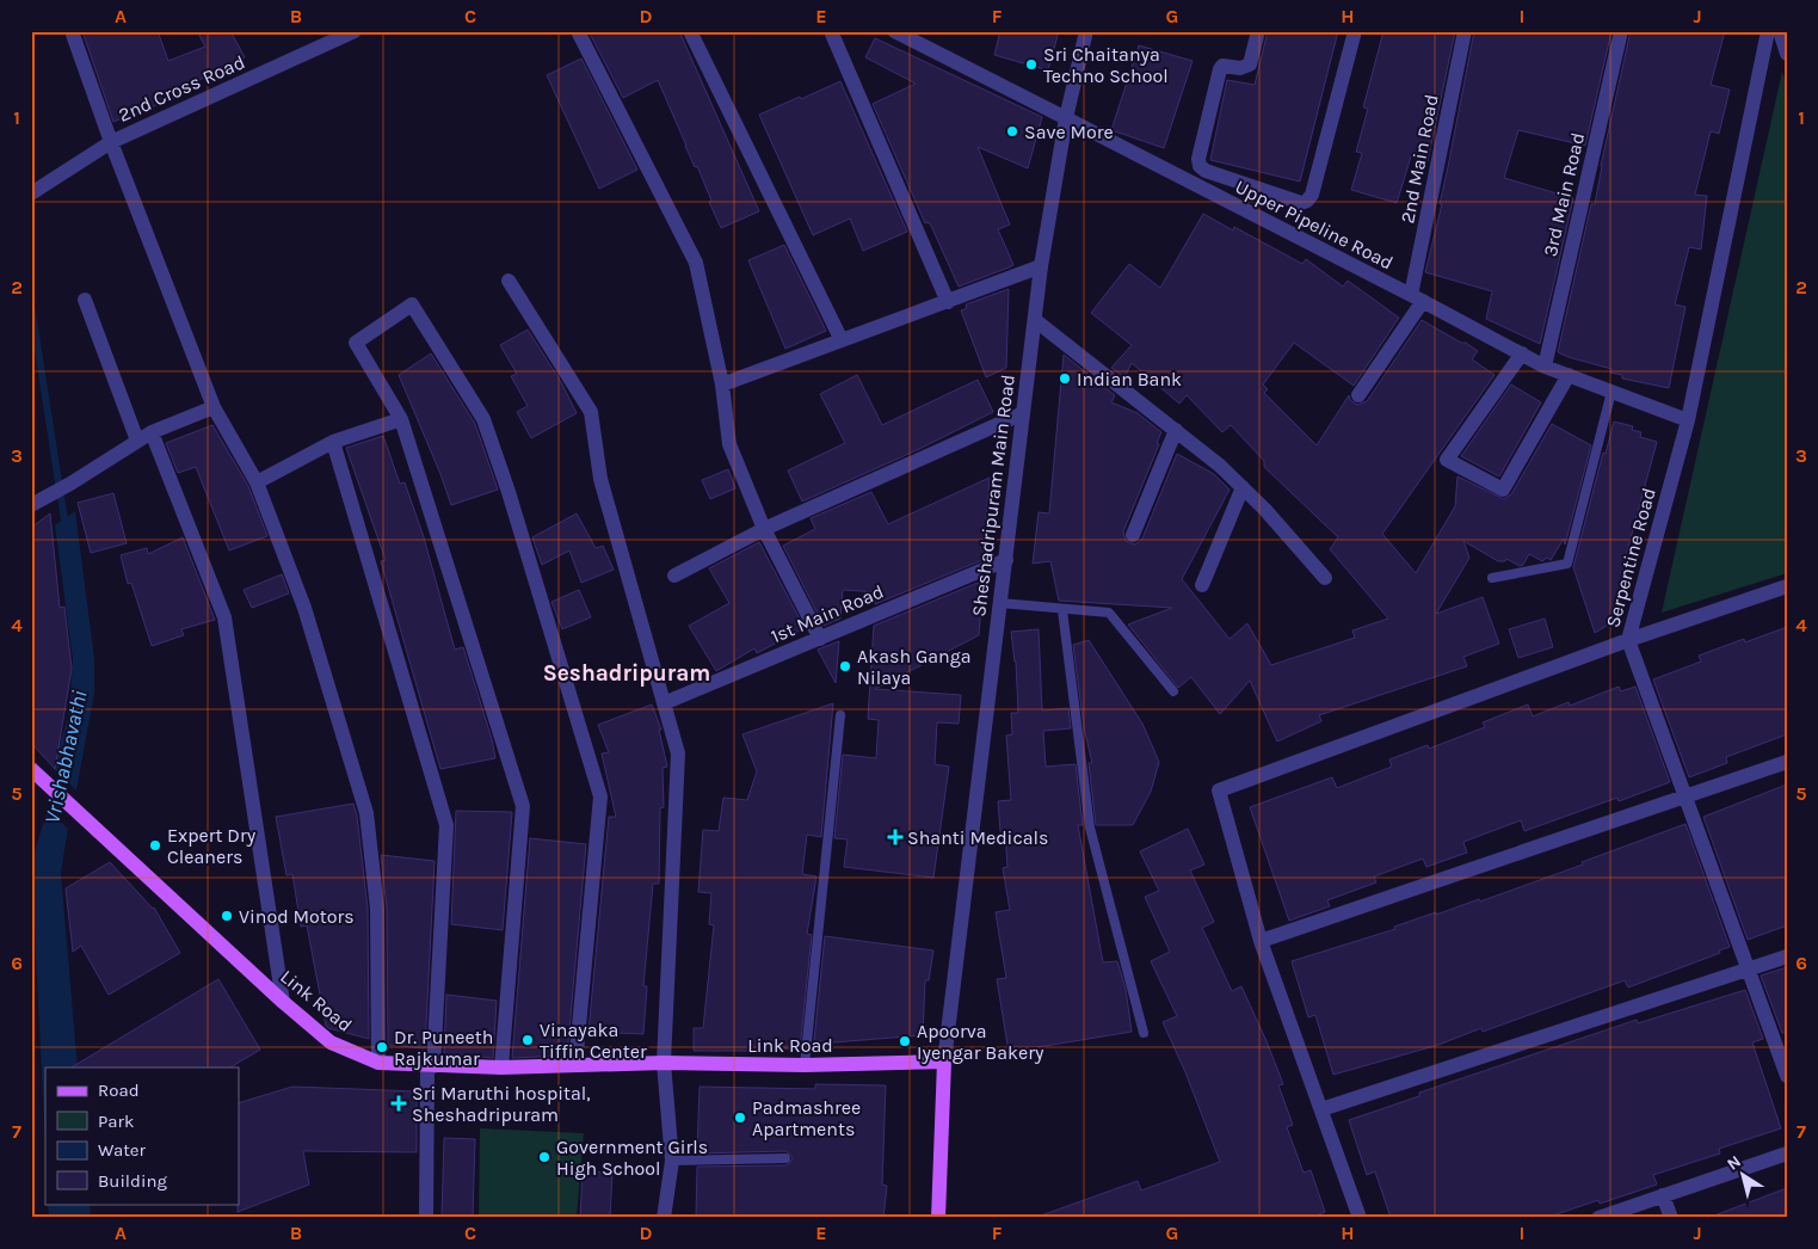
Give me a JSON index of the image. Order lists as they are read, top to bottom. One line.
{"streets":{"main road":["Sheshadripuram Main Road","Link Road"],"street":["2nd Cross Road","2nd Main Road","3rd Main Road","Upper Pipeline Road","Serpentine Road","1st Main Road"]},"crossings":[["2nd Main Road","Upper Pipeline Road"],["3rd Main Road","Upper Pipeline Road"],["Upper Pipeline Road","Sheshadripuram Main Road"],["Upper Pipeline Road","Serpentine Road"],["Sheshadripuram Main Road","1st Main Road"],["Sheshadripuram Main Road","Link Road"]],"districts":["Seshadripuram"],"water":["Vrishabhavathi"],"places":{"other":["Sri Chaitanya Techno School","Save More","Indian Bank","Akash Ganga Nilaya","Expert Dry Cleaners","Vinod Motors","Vinayaka Tiffin Center","Apoorva Iyengar Bakery","Dr. Puneeth Rajkumar","Padmashree Apartments","Government Girls High School"],"health":["Shanti Medicals","Sri Maruthi hospital, Sheshadripuram"]},"legend":["Road","Park","Water","Building"],"north":"top left","grid":{"columns":["A","B","C","D","E","F","G","H","I","J"],"rows":["1","2","3","4","5","6","7"]}}
